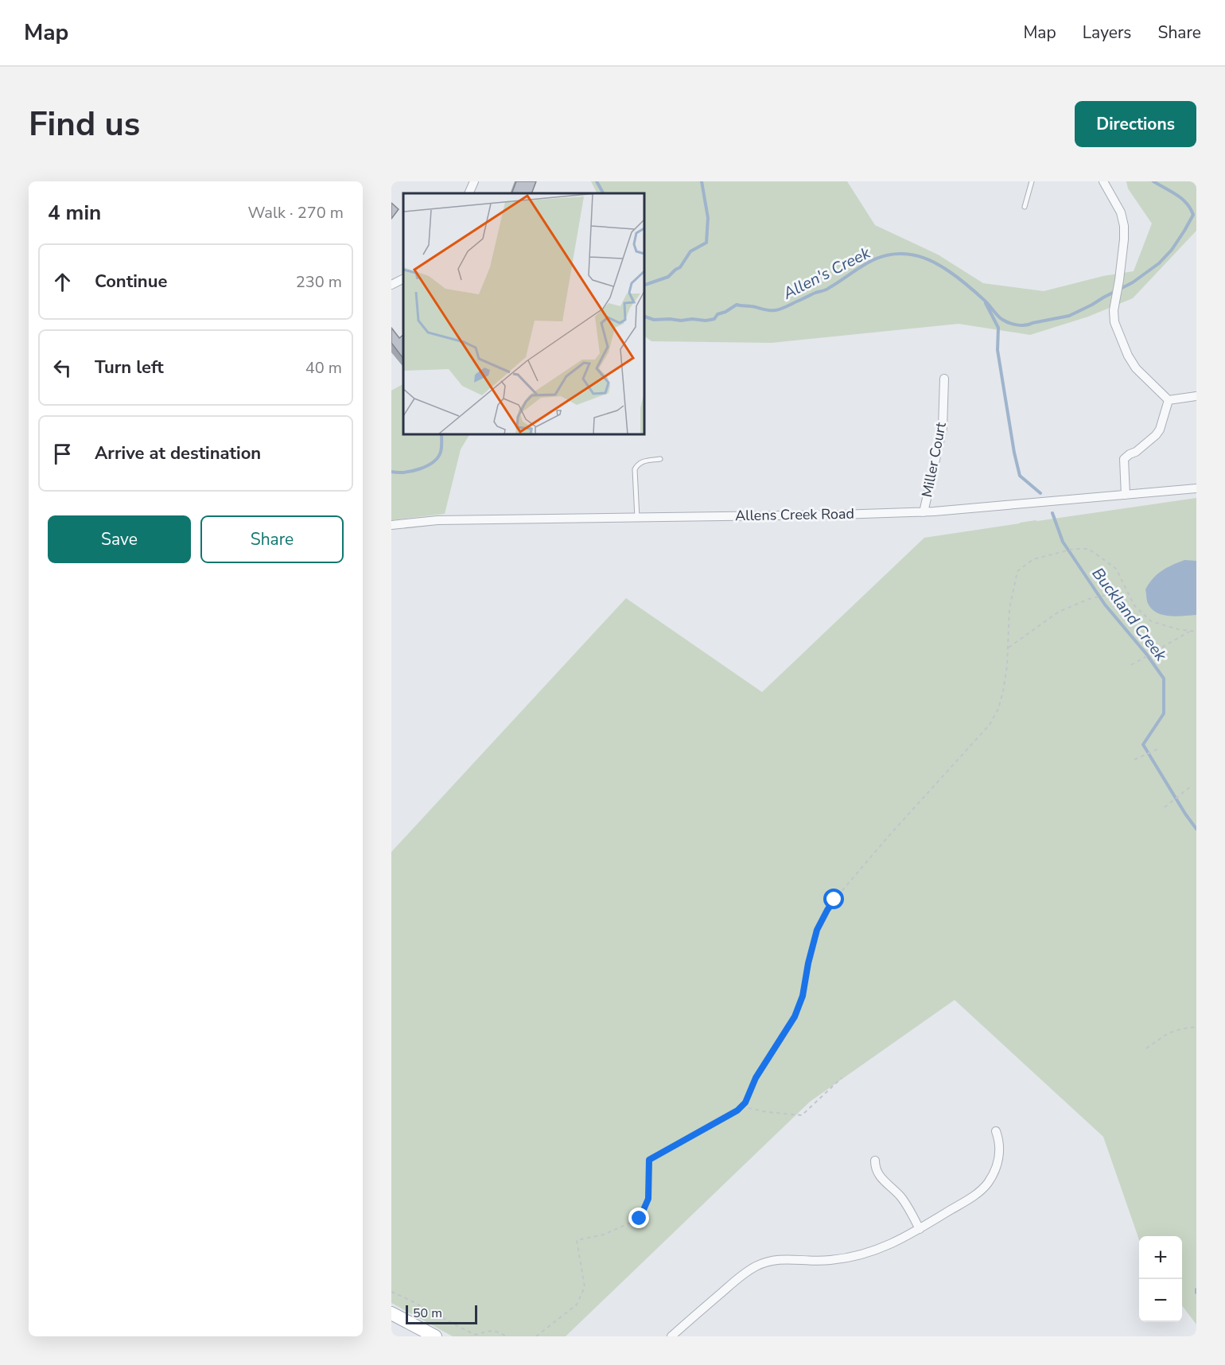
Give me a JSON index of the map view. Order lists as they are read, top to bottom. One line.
{"streets":{"street":["Miller Court","Allens Creek Road"]},"crossings":[["Miller Court","Allens Creek Road"]],"water":["Allen's Creek","Buckland Creek"],"scale_bar":"50 m","page":{"header":"Map","nav":["Map","Layers","Share"],"buttons":["Directions",["Save","Share"]],"title":"Find us","heading":["4 min","Walk · 270 m"],"list":[["Continue","230 m"],["Turn left","40 m"],"Arrive at destination"],"map_buttons":["+","−"],"scale":"50 m"}}
